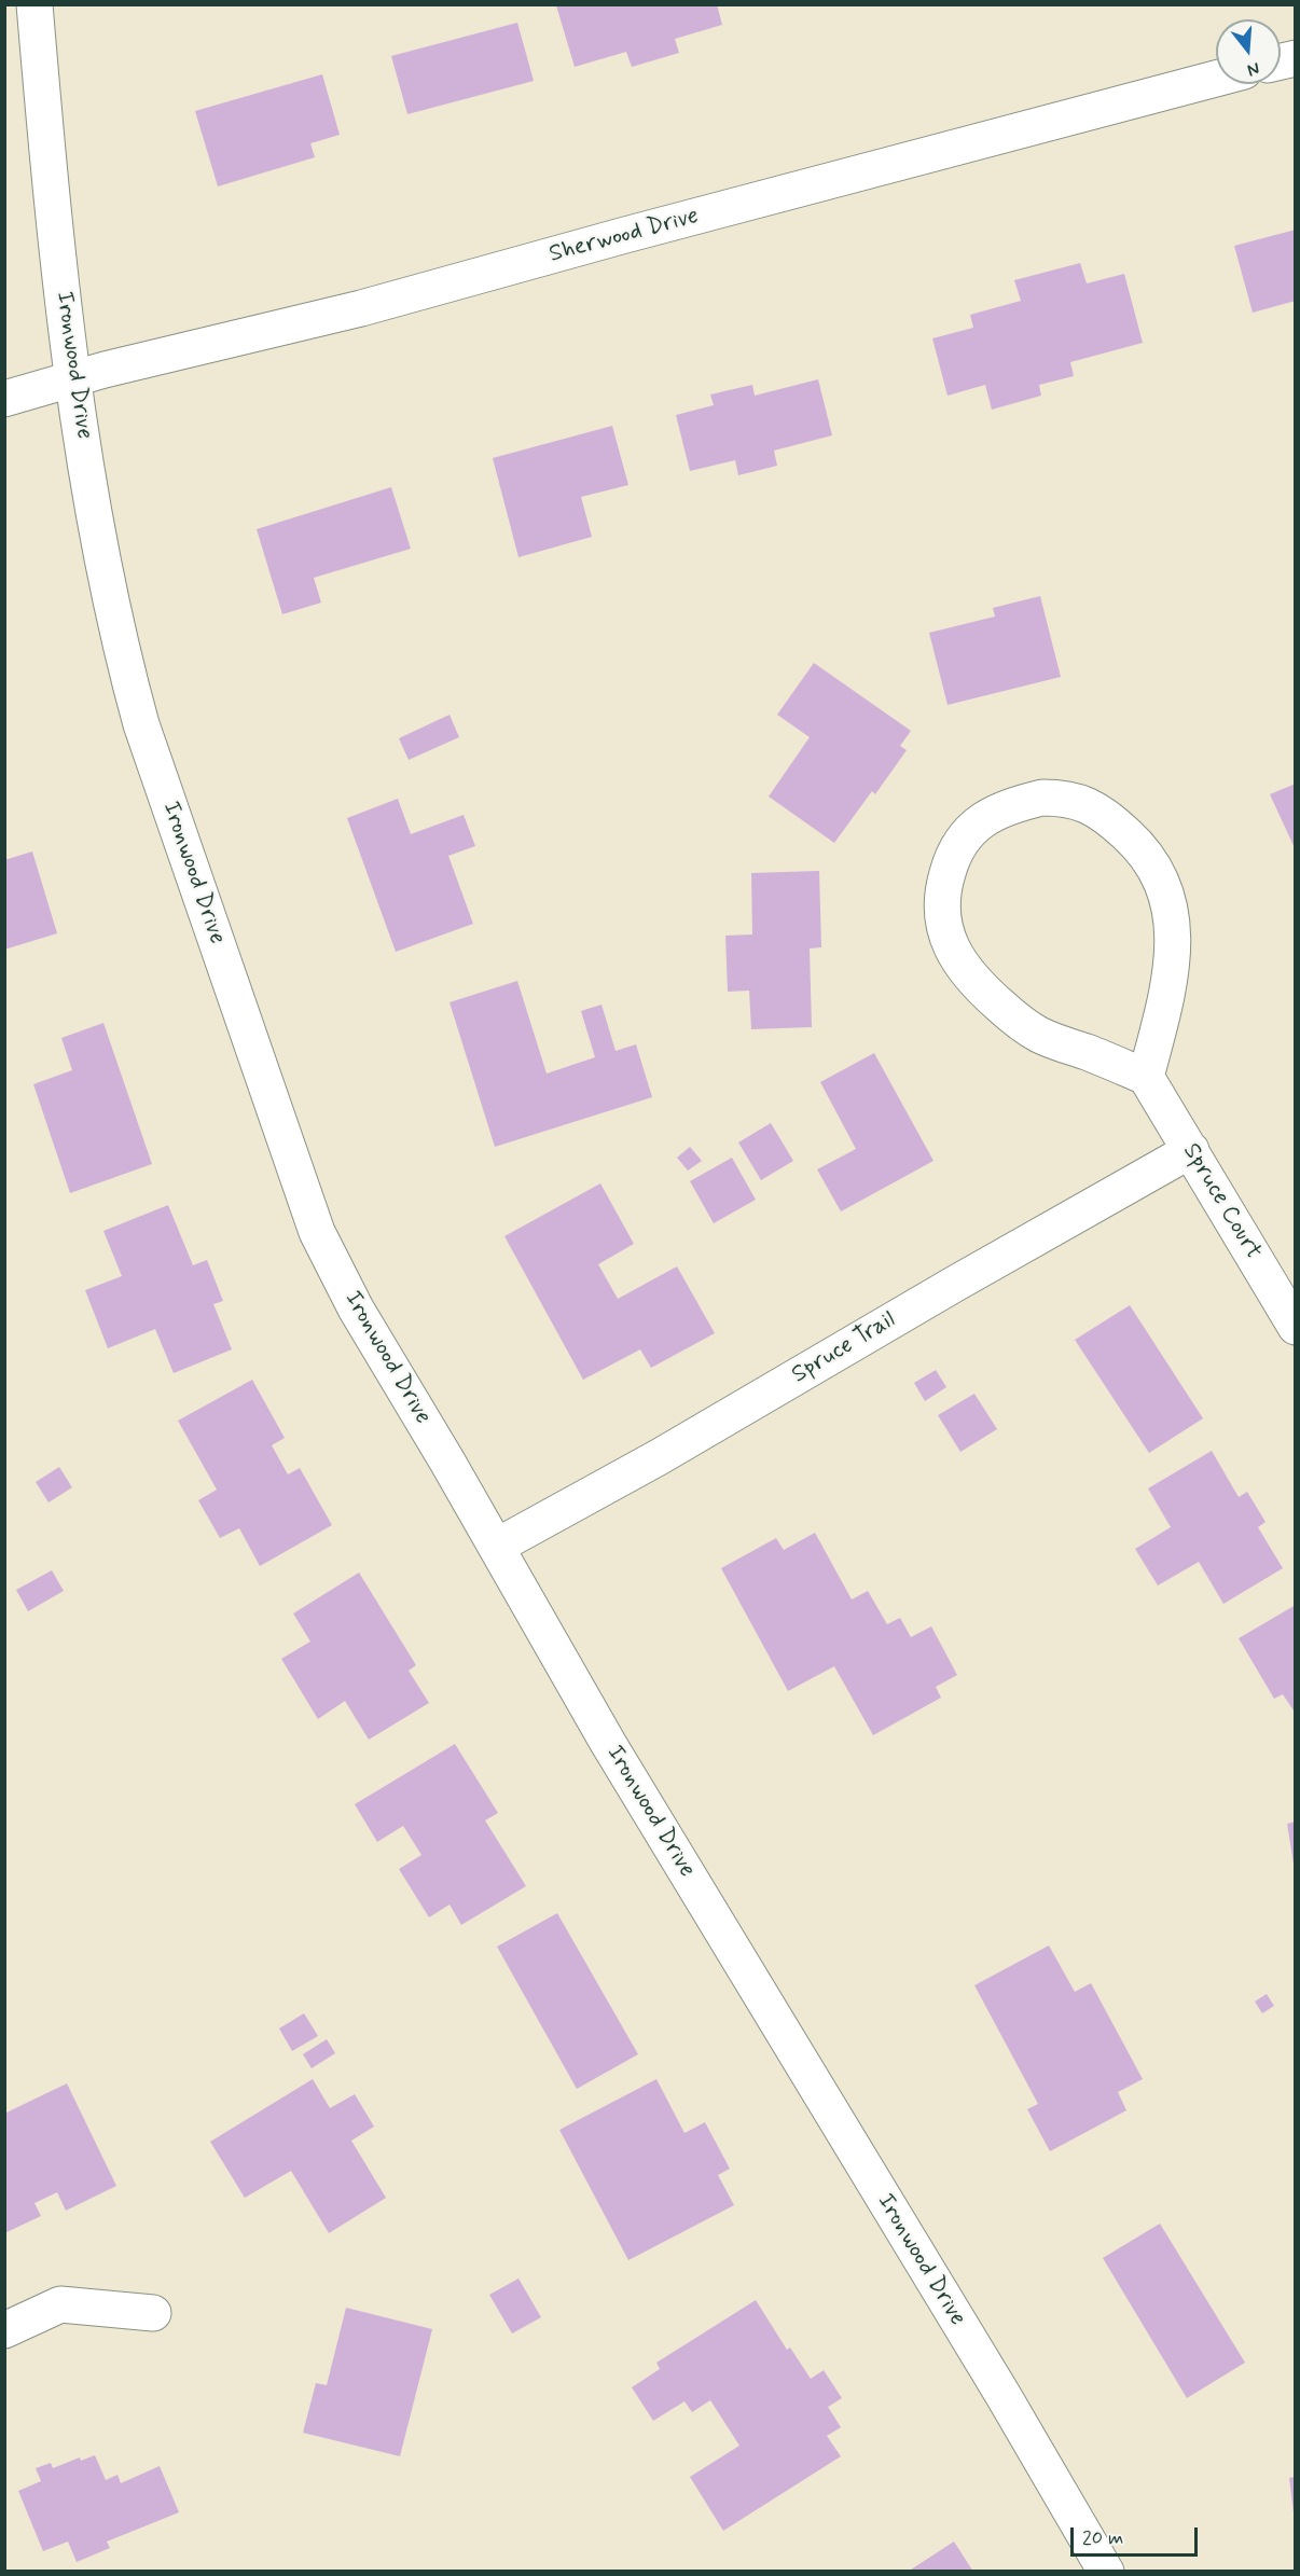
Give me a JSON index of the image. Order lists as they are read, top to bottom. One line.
{"streets":{"street":["Sherwood Drive","Ironwood Drive","Spruce Court","Spruce Trail"]},"crossings":[["Sherwood Drive","Ironwood Drive"],["Ironwood Drive","Spruce Trail"],["Spruce Court","Spruce Trail"]],"scale_bar":"20 m","north":"bottom"}
